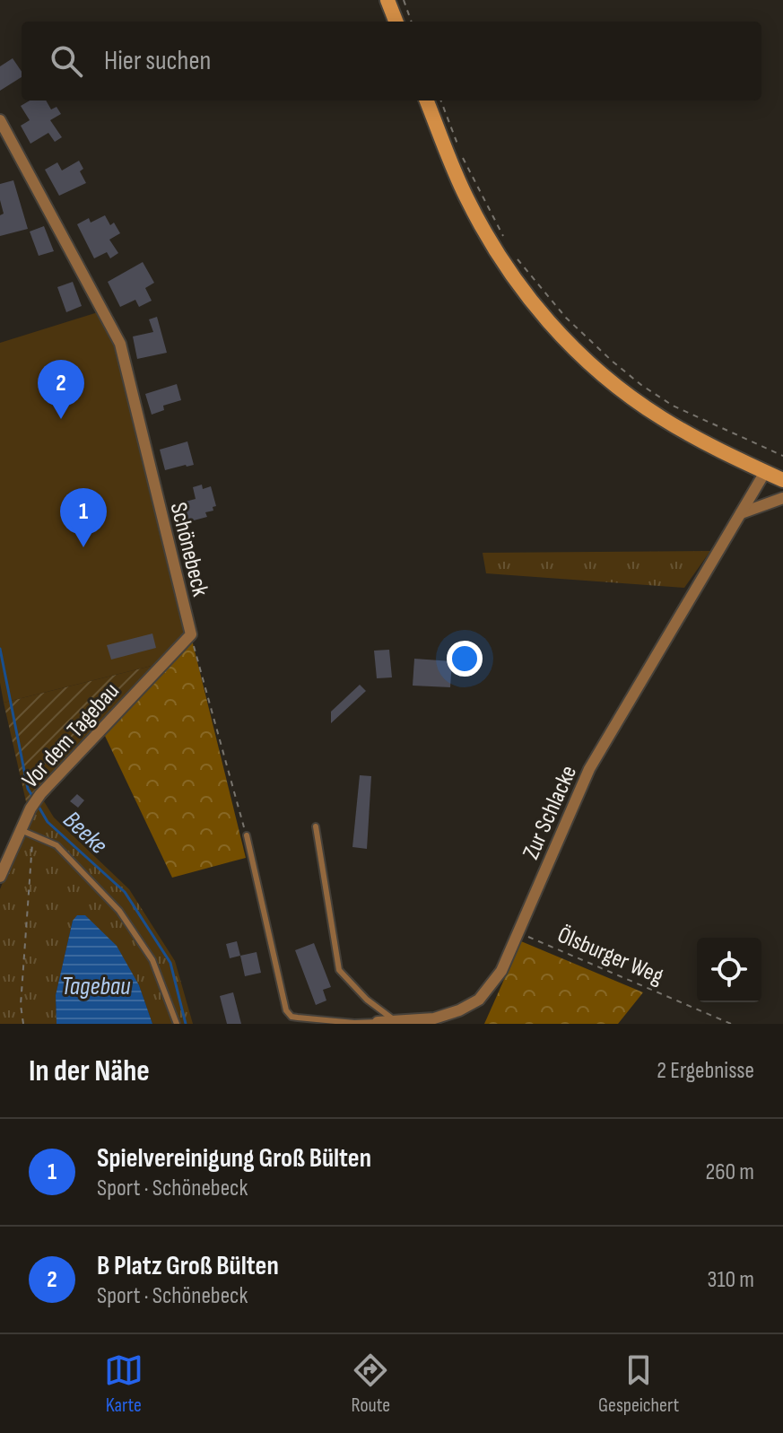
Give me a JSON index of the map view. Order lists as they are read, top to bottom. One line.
{"streets":{"street":["Schönebeck","Vor dem Tagebau","Zur Schlacke"],"path":["Ölsburger Weg"]},"crossings":[["Schönebeck","Vor dem Tagebau"],["Zur Schlacke","Ölsburger Weg"]],"water":["Beeke","Tagebau"],"page":{"search":"Hier suchen","pins":["2","1"],"heading":["In der Nähe","2 Ergebnisse"],"list":[{"mark":"1","name":"Spielvereinigung Groß Bülten","note":"Sport · Schönebeck","value":"260 m"},{"mark":"2","name":"B Platz Groß Bülten","note":"Sport · Schönebeck","value":"310 m"}],"nav":["Karte","Route","Gespeichert"]}}
